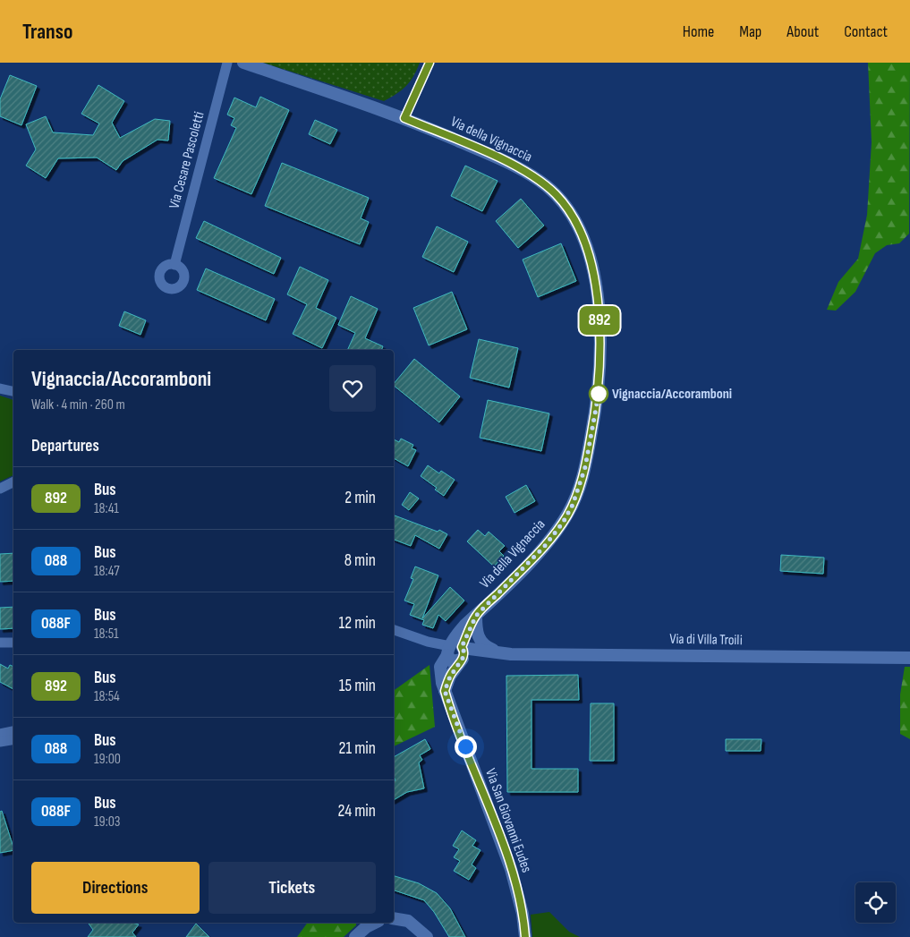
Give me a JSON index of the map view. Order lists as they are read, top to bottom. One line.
{"streets":{"street":["Via della Vignaccia","Via Cesare Pascoletti","Via di Villa Troili","Via San Giovanni Eudes"]},"crossings":[["Via della Vignaccia","Via di Villa Troili"],["Via della Vignaccia","Via San Giovanni Eudes"],["Via di Villa Troili","Via San Giovanni Eudes"]],"places":["Vignaccia/Accoramboni"],"lines":["bus line 892"],"page":{"header":"Transo","nav":["Home","Map","About","Contact"],"on_map":"892","heading":[["Vignaccia/Accoramboni","Walk · 4 min · 260 m"],"Departures"],"list":[{"mark":"892","name":"Bus","note":"18:41","value":"2 min"},{"mark":"088","name":"Bus","note":"18:47","value":"8 min"},{"mark":"088F","name":"Bus","note":"18:51","value":"12 min"},{"mark":"892","name":"Bus","note":"18:54","value":"15 min"},{"mark":"088","name":"Bus","note":"19:00","value":"21 min"},{"mark":"088F","name":"Bus","note":"19:03","value":"24 min"}],"buttons":["Directions","Tickets"]}}
